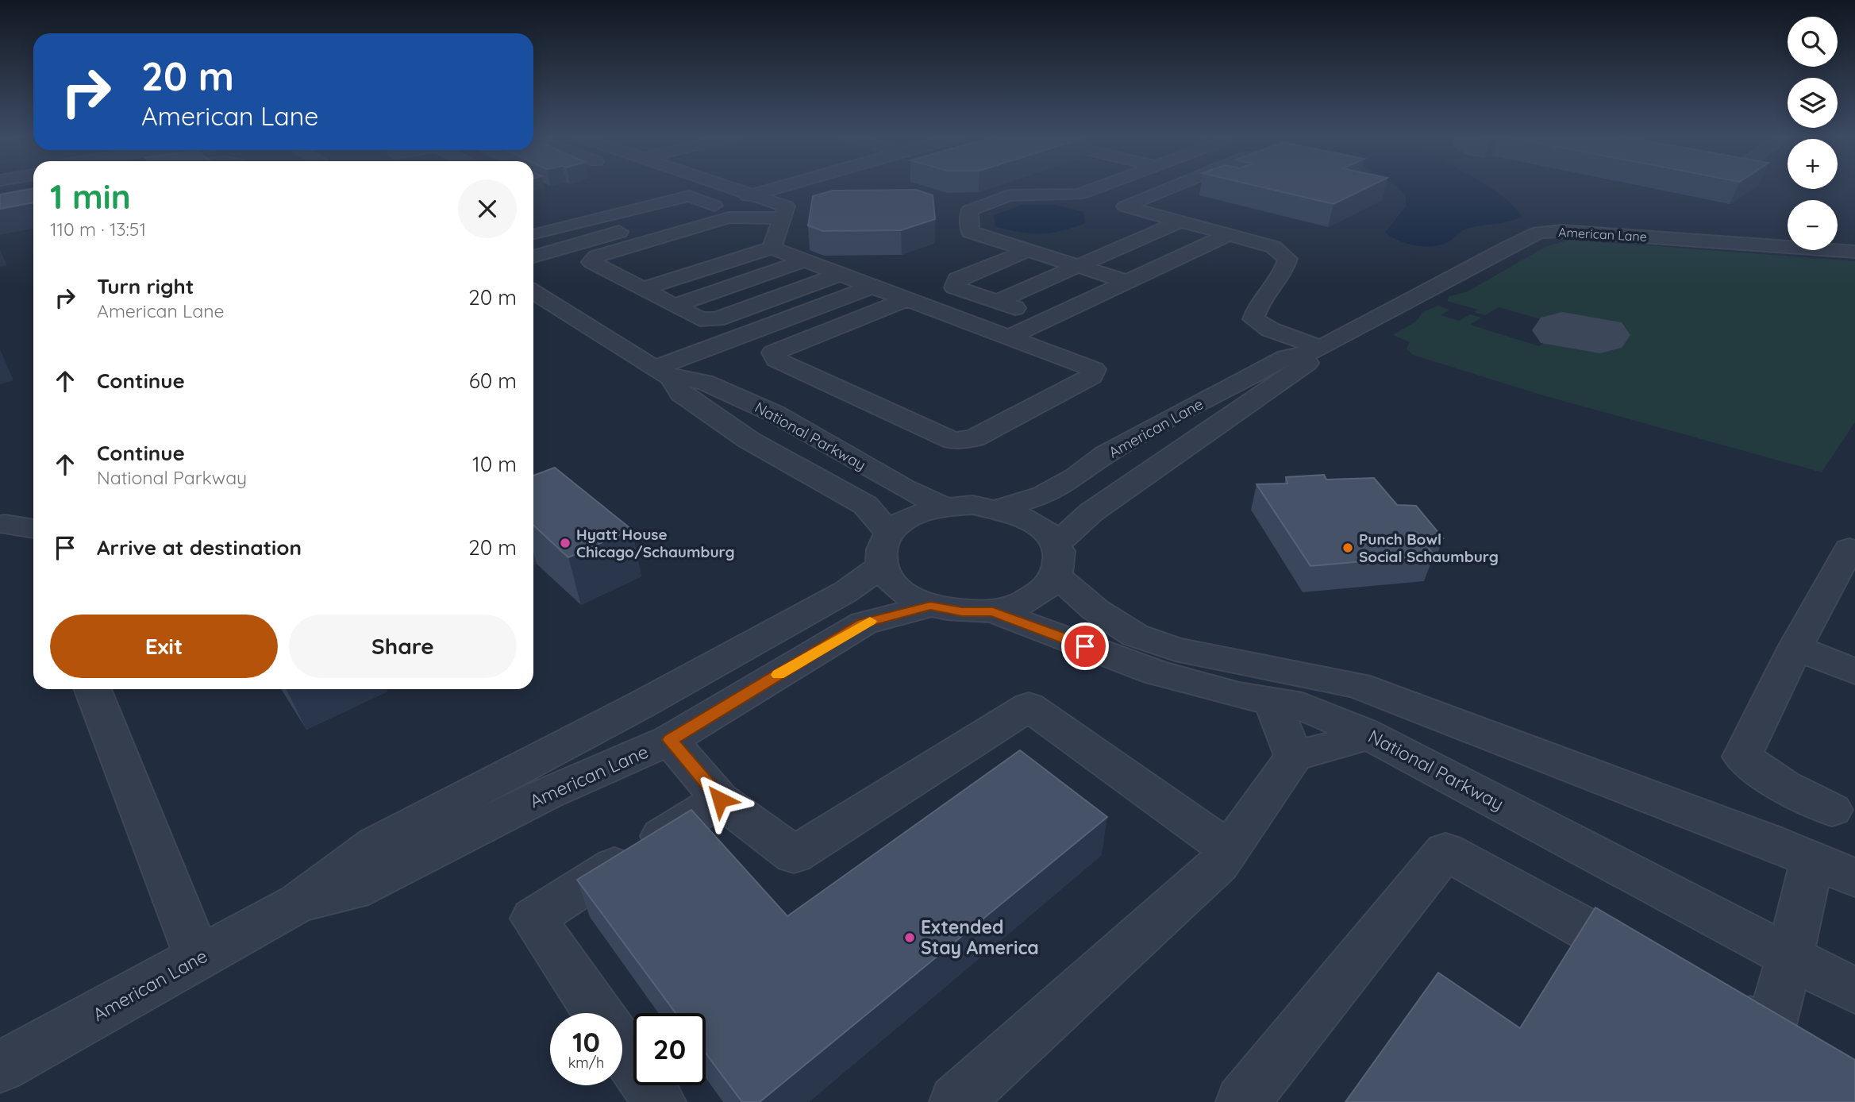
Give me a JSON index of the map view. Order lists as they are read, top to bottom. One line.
{"streets":{"street":["American Lane","National Parkway"]},"crossings":[["American Lane","National Parkway"]],"places":["Hyatt House Chicago/Schaumburg","Punch Bowl Social Schaumburg","Extended Stay America"],"page":{"map_buttons":["+","−"],"turn":["20 m","American Lane"],"heading":["1 min","110 m · 13:51"],"list":[{"name":"Turn right","note":"American Lane","value":"20 m"},{"name":"Continue","value":"60 m"},{"name":"Continue","note":"National Parkway","value":"10 m"},{"name":"Arrive at destination","value":"20 m"}],"buttons":["Exit","Share"],"speed":"10 km/h","limit":"20"}}
